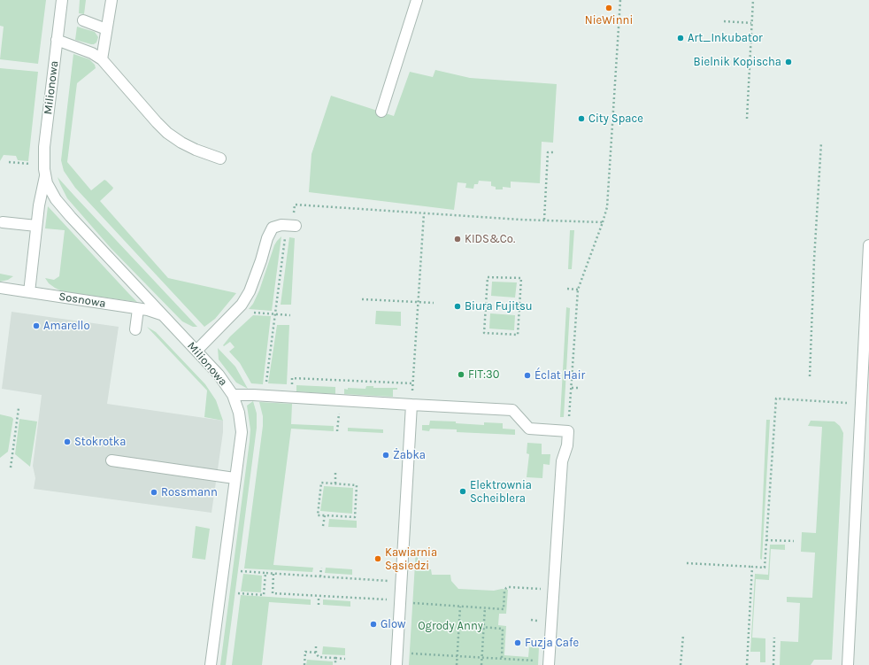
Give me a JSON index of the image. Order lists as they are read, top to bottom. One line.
{"streets":{"street":["Milionowa","Sosnowa"]},"crossings":[["Milionowa","Sosnowa"]],"parks":["Ogrody Anny"],"places":["NieWinni","Art_Inkubator","Bielnik Kopischa","City Space","KIDS&Co.","Biura Fujitsu","Amarello","FIT:30","Éclat Hair","Stokrotka","Żabka","Elektrownia Scheiblera","Rossmann","Kawiarnia Sąsiedzi","Glow","Fuzja Cafe"]}
